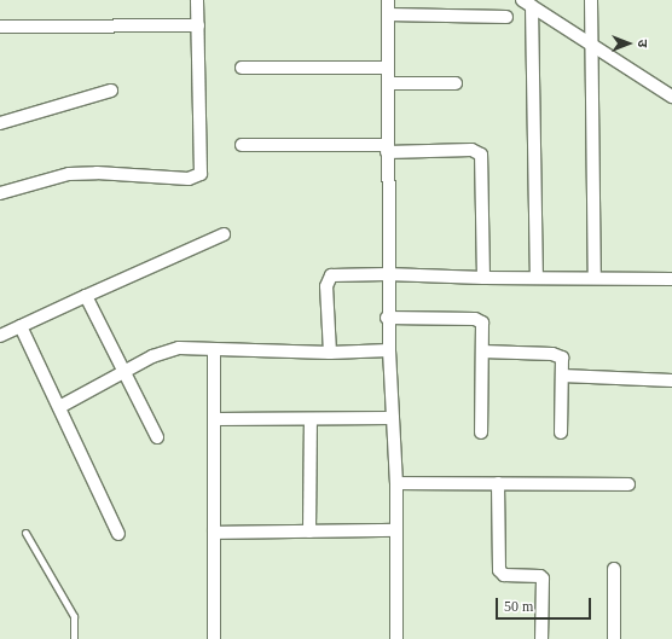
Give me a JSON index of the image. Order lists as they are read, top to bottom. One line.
{"scale_bar":"50 m","north":"right"}
